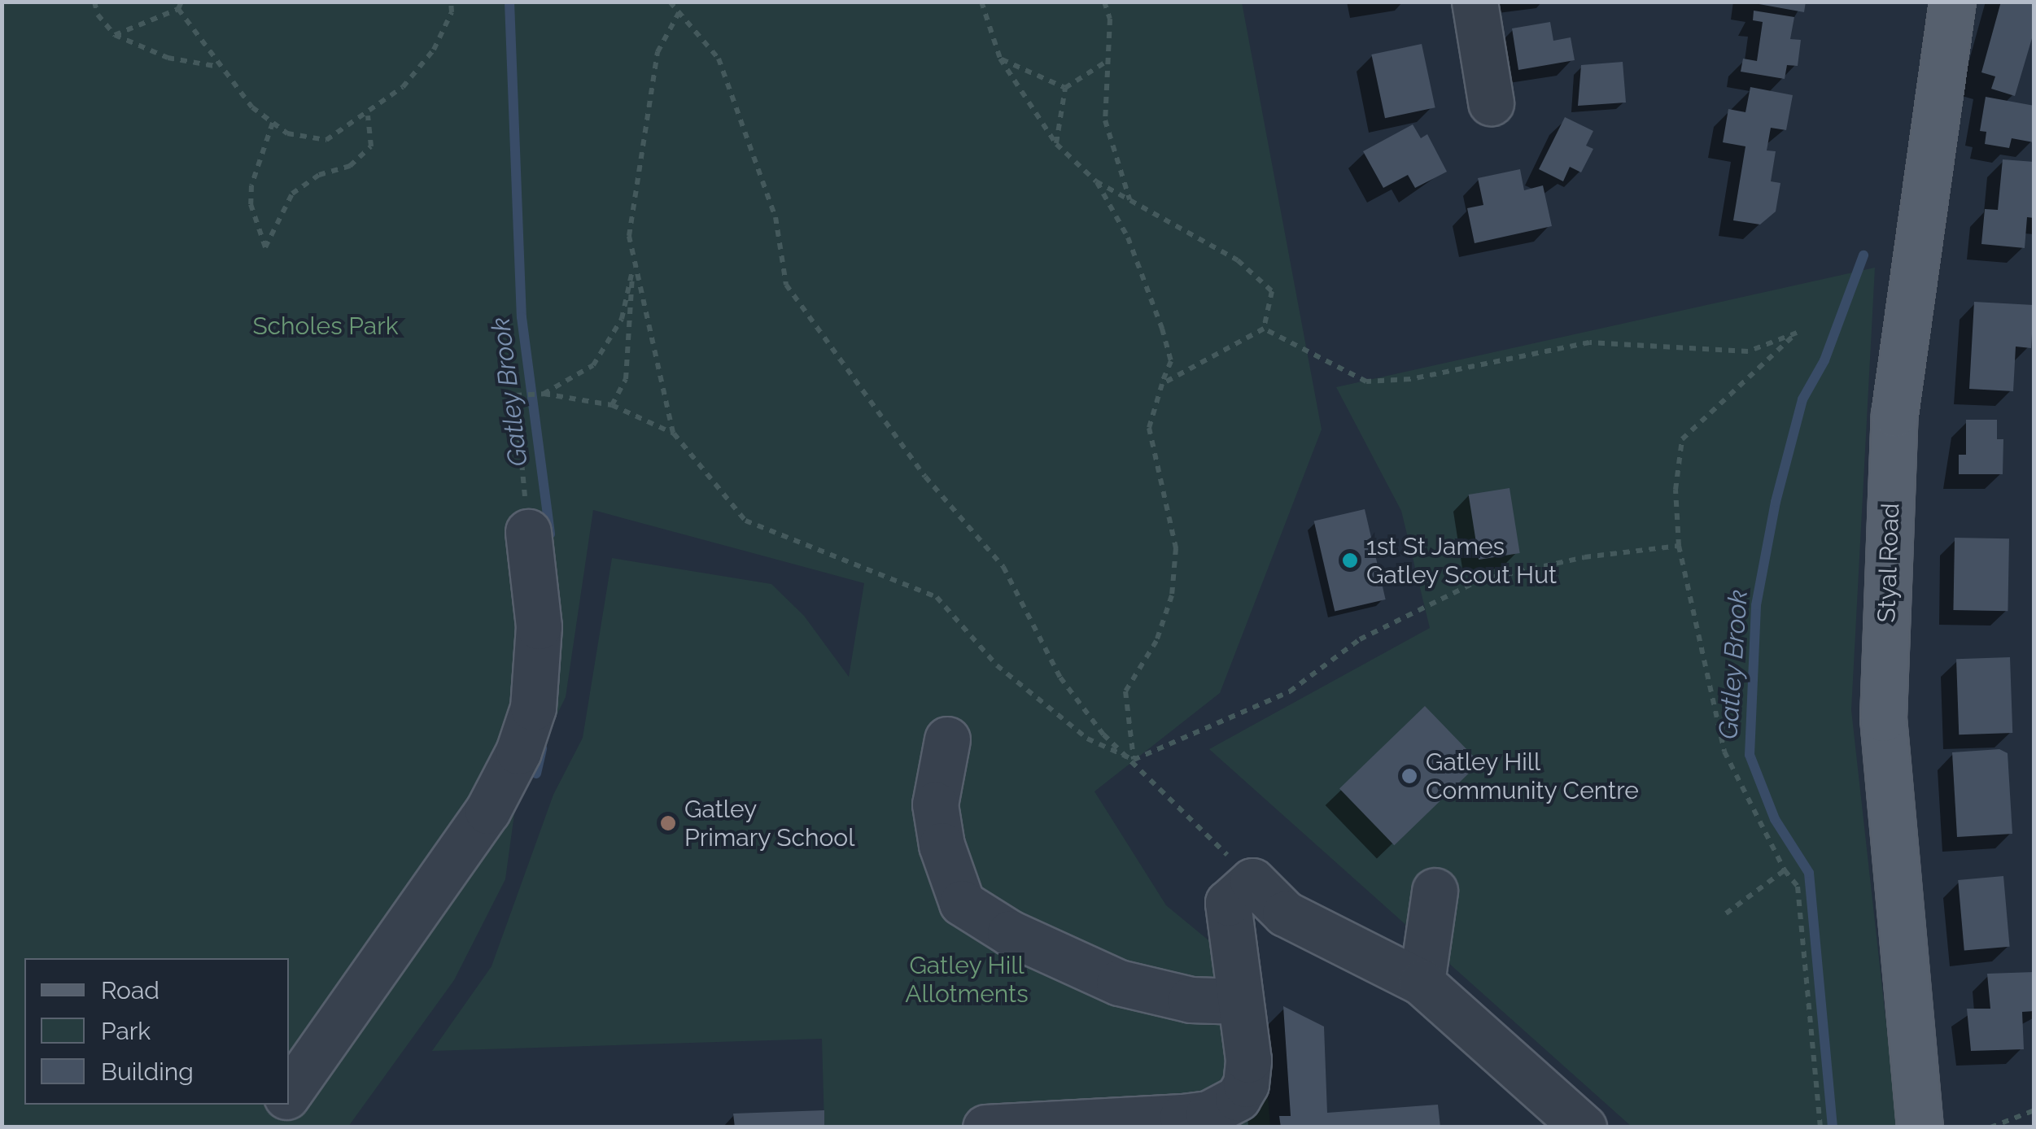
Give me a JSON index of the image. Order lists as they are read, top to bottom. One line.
{"streets":{"main road":["Styal Road"]},"water":["Gatley Brook"],"parks":["Scholes Park","Gatley Hill Allotments"],"places":["1st St James Gatley Scout Hut","Gatley Hill Community Centre","Gatley Primary School"],"legend":["Road","Park","Building"]}
